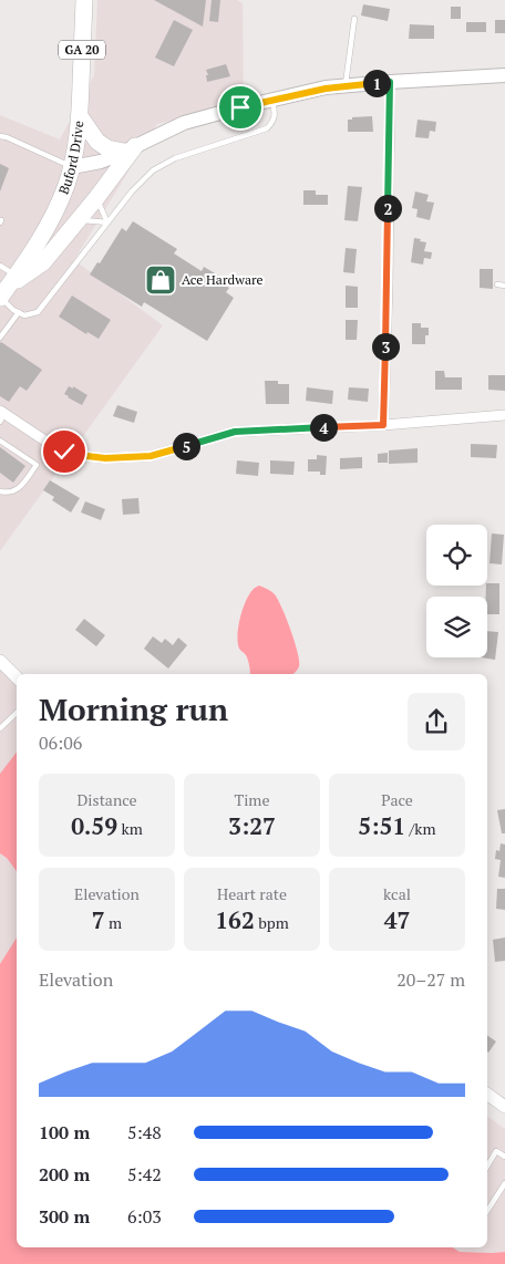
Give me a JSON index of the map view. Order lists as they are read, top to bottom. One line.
{"streets":{"highway":["GA 20","Buford Drive"]},"places":{"shop":["Ace Hardware"]},"page":{"pins":["1","2","3","4","5"],"heading":["Morning run","06:06"],"stats":[["Distance","0.59 km"],["Time","3:27"],["Pace","5:51 /km"],["Elevation","7 m"],["Heart rate","162 bpm"],["kcal","47"]],"chart":["Elevation","20–27 m"],"list":[{"name":"100 m","note":"5:48"},{"name":"200 m","note":"5:42"},{"name":"300 m","note":"6:03"}]}}
